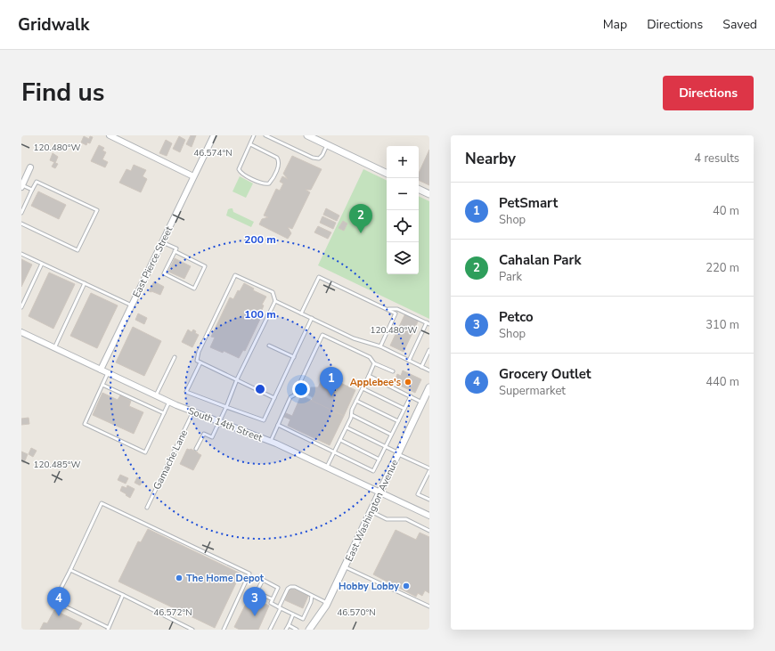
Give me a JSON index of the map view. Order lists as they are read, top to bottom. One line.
{"streets":{"street":["East Pierce Street","South 14th Street","East Washington Avenue"],"lane":["Gamache Lane"]},"crossings":[["East Pierce Street","South 14th Street"],["South 14th Street","Gamache Lane"],["South 14th Street","East Washington Avenue"]],"places":["Applebee's","The Home Depot","Hobby Lobby"],"page":{"header":"Gridwalk","nav":["Map","Directions","Saved"],"title":"Find us","buttons":"Directions","heading":["Nearby","4 results"],"map_buttons":["+","−"],"list":[{"mark":"1","name":"PetSmart","note":"Shop","value":"40 m"},{"mark":"2","name":"Cahalan Park","note":"Park","value":"220 m"},{"mark":"3","name":"Petco","note":"Shop","value":"310 m"},{"mark":"4","name":"Grocery Outlet","note":"Supermarket","value":"440 m"}],"pins":["2","1","3","4"]},"coordinates":["120.480°W","46.574°N","120.485°W","46.572°N","46.570°N"],"rings":["200 m","100 m"]}
